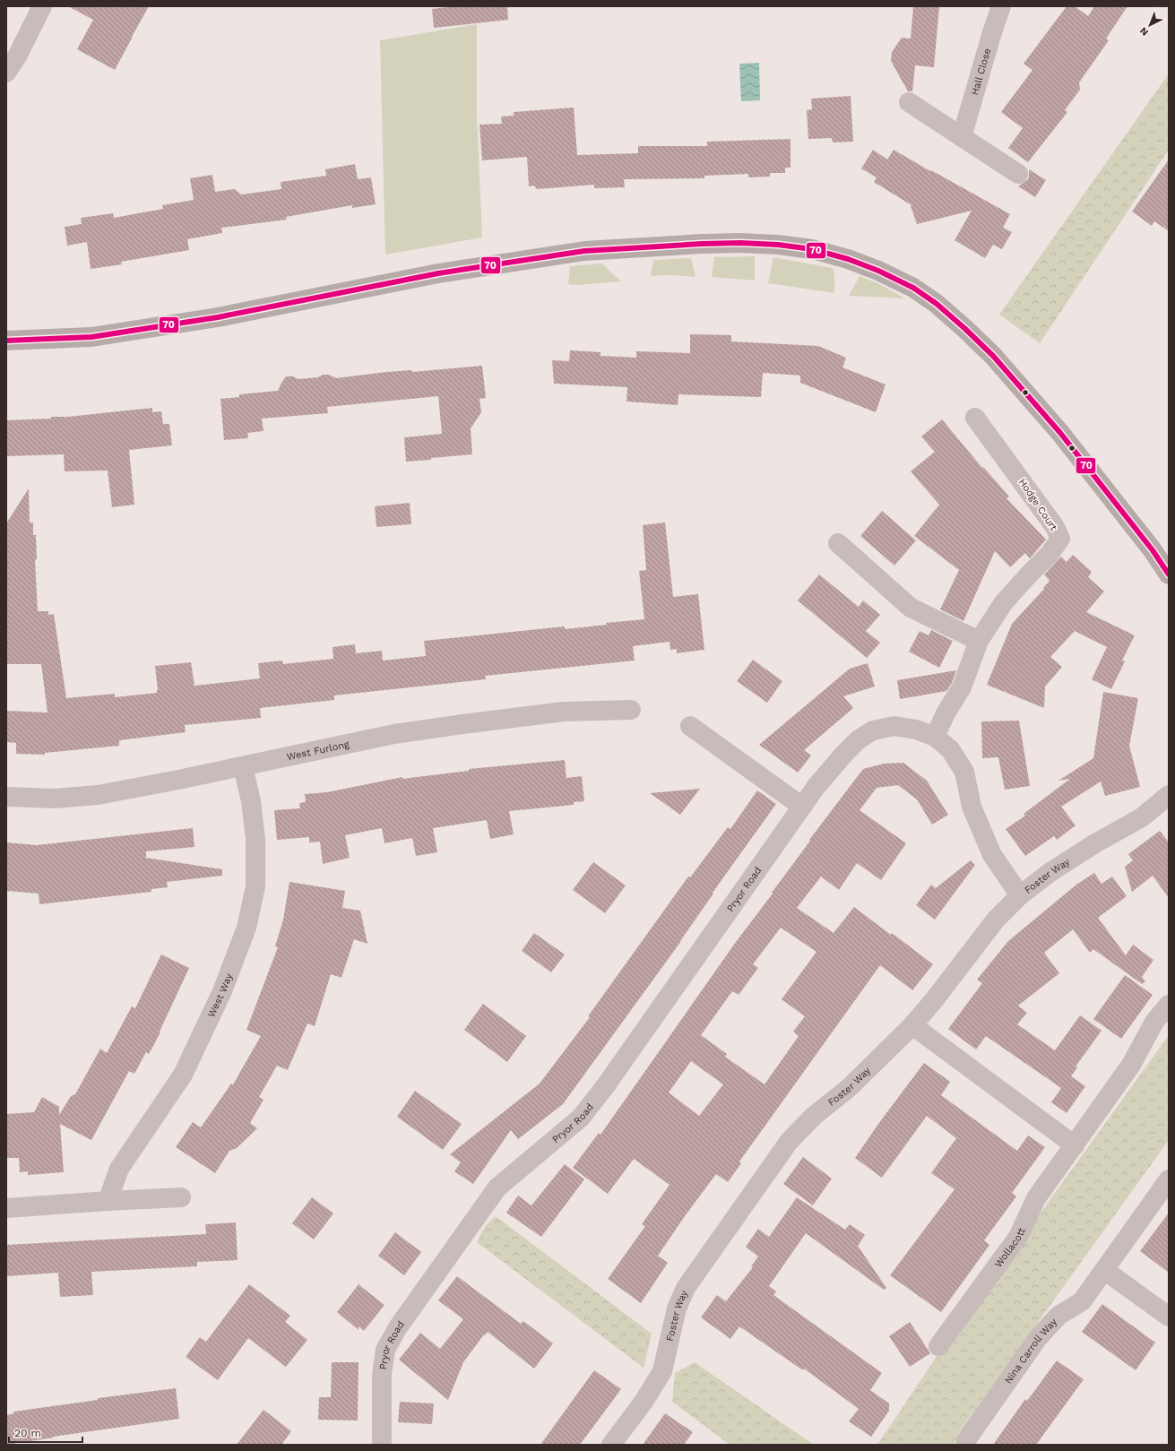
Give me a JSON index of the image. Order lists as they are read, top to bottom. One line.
{"streets":{"street":["Hall Close","Hodge Court","West Furlong","Foster Way","Pryor Road","West Way","Wollacott","Nina Carroll Way"]},"crossings":[["Hodge Court","Pryor Road"],["West Furlong","West Way"],["Foster Way","Pryor Road"]],"lines":["transit line 70"],"scale_bar":"20 m","north":"bottom left"}
